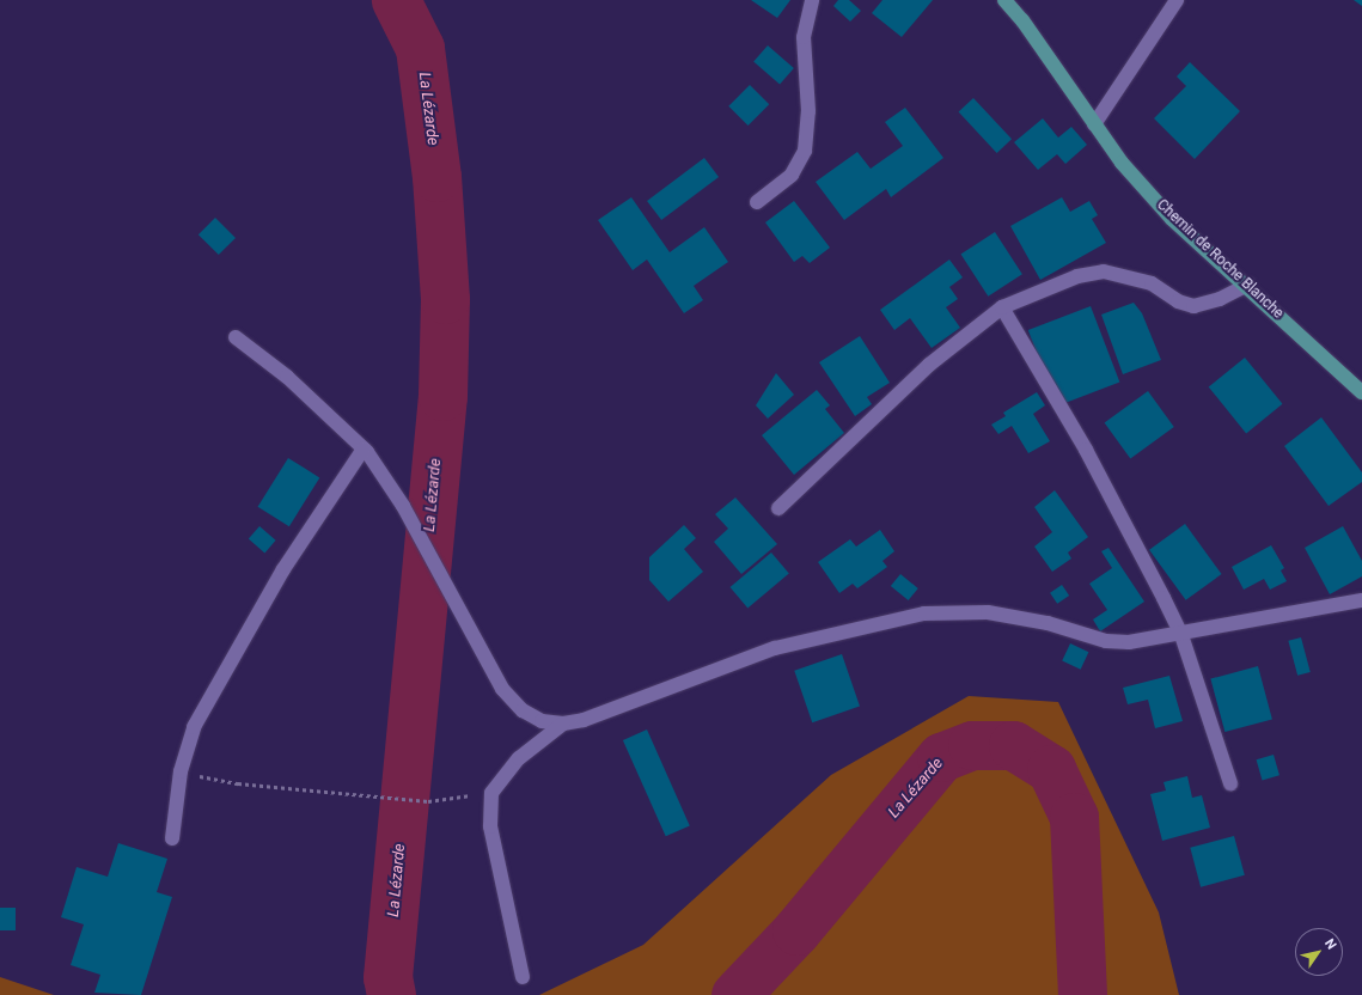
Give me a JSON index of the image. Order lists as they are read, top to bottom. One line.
{"streets":{"main road":["Chemin de Roche Blanche"]},"water":["La Lézarde"],"north":"top right"}
